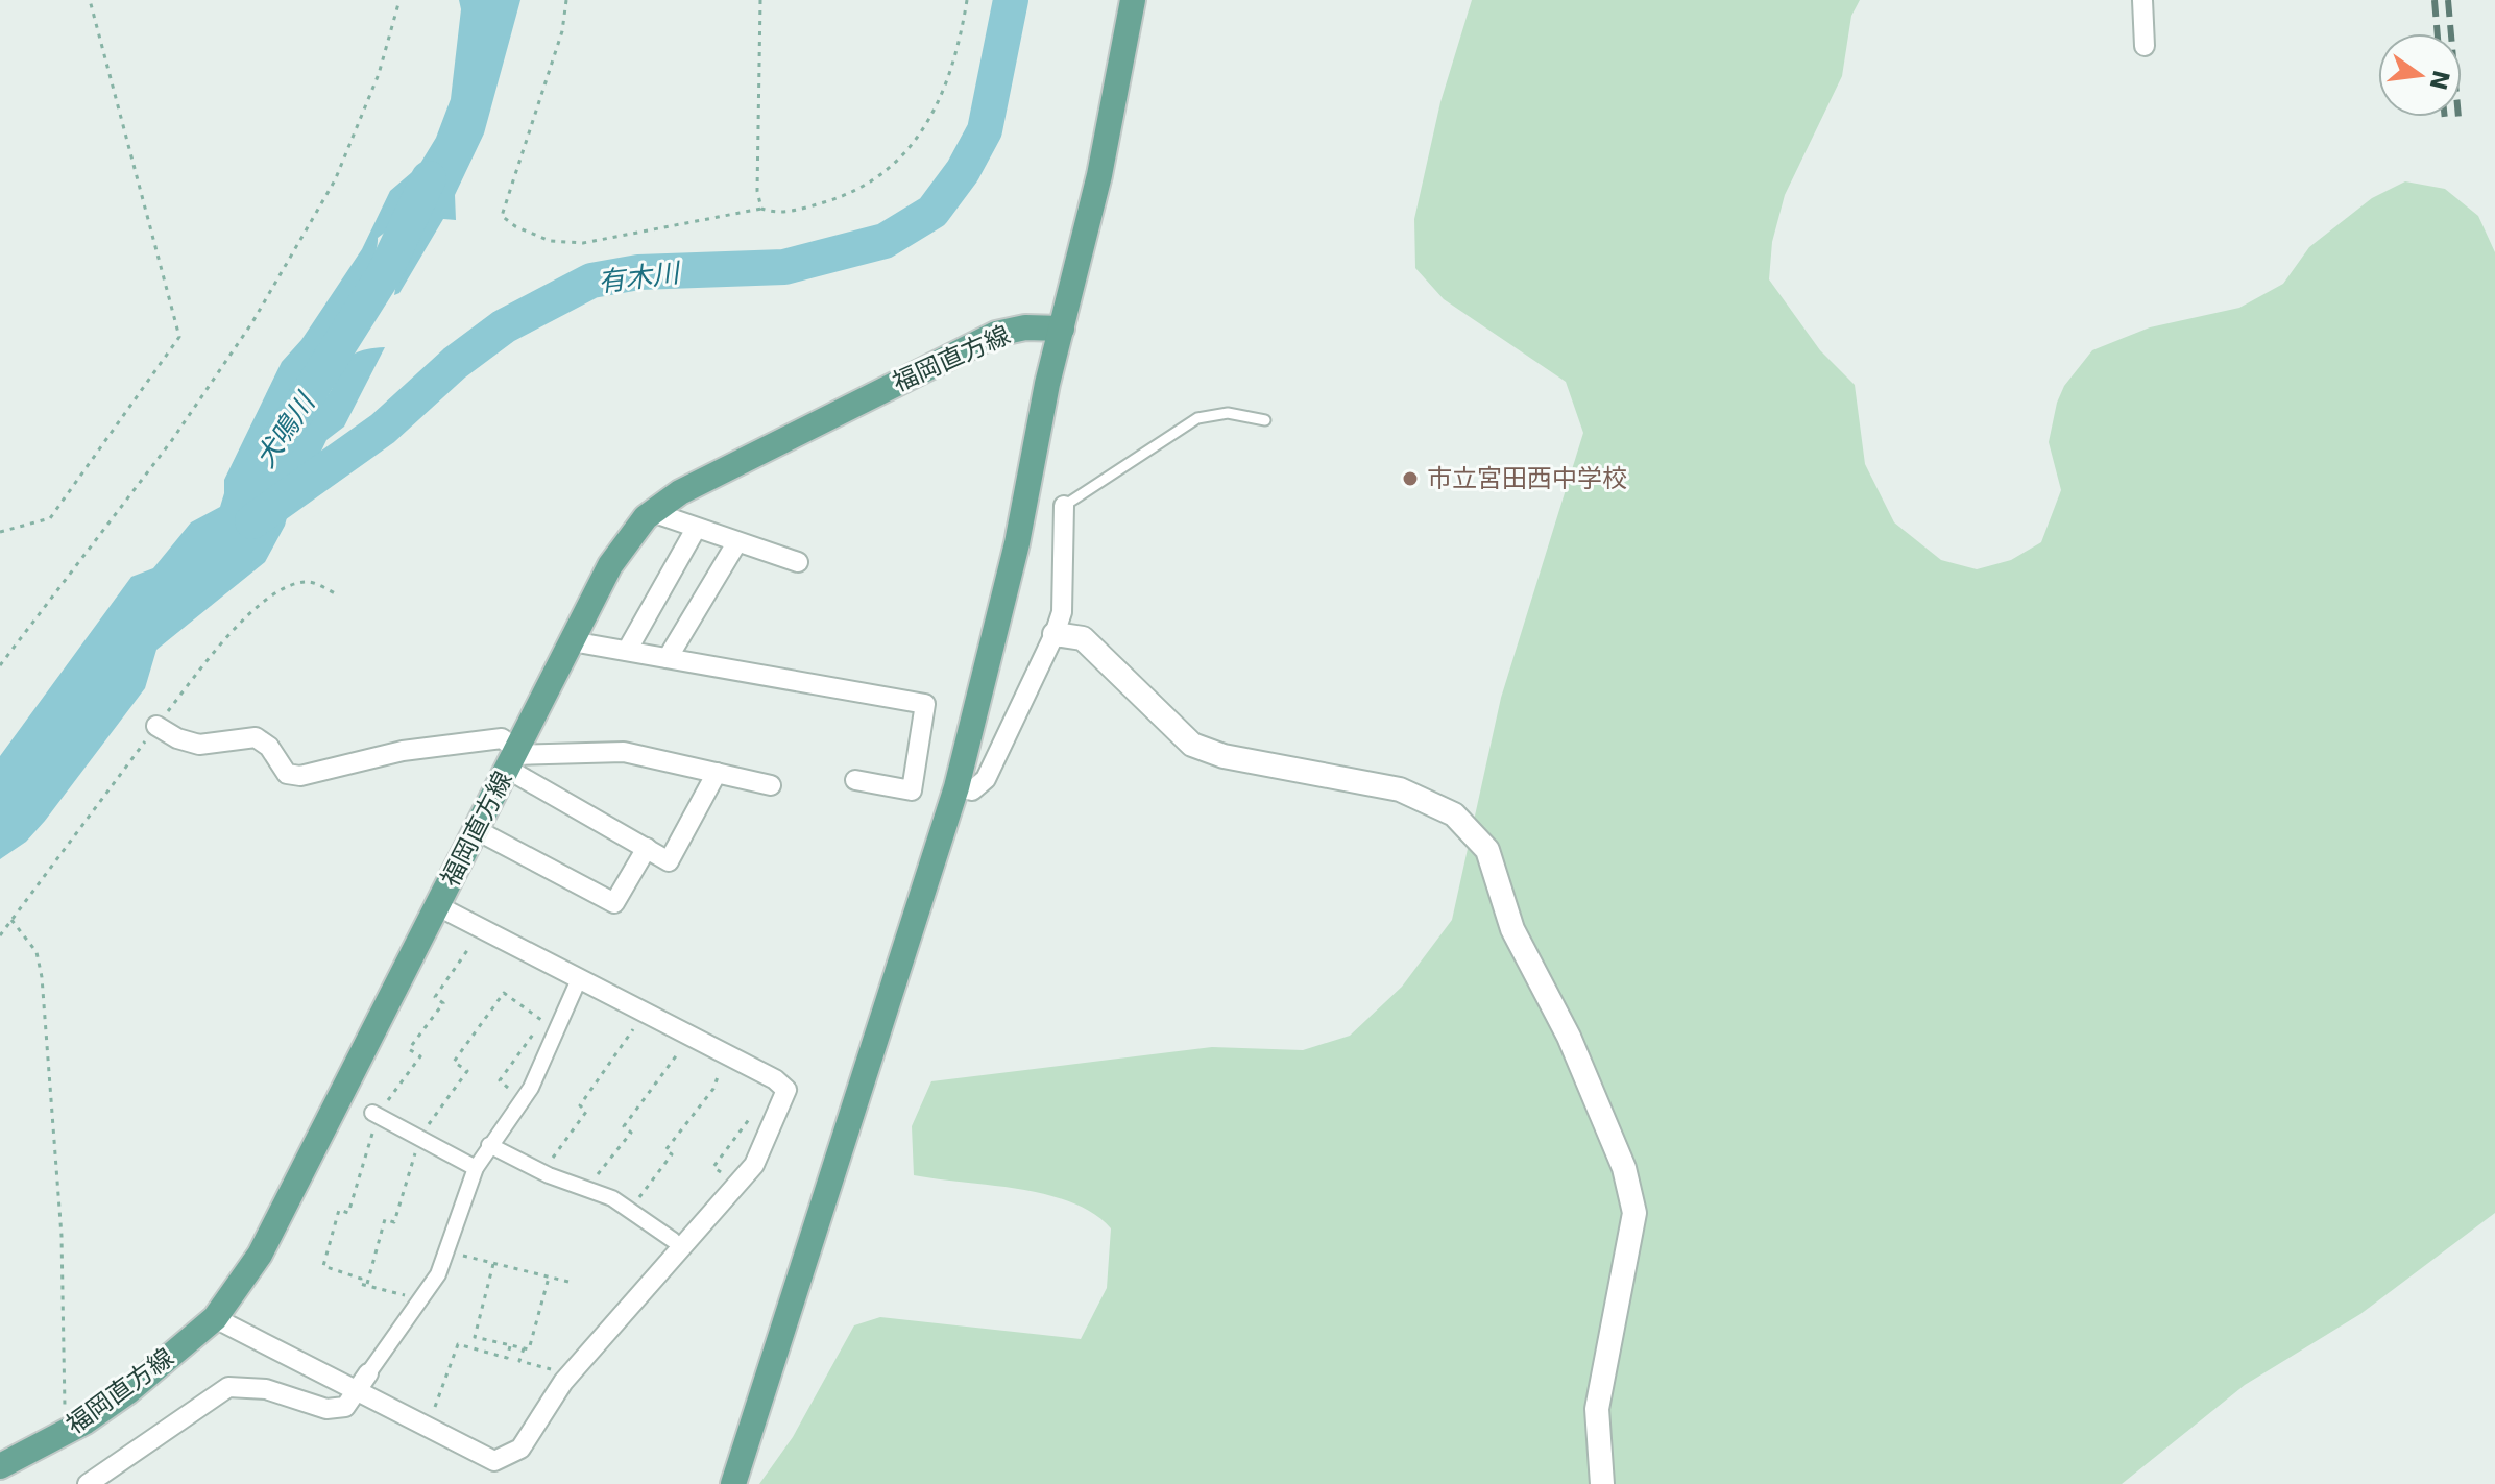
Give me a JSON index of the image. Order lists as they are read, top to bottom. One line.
{"streets":{"main road":["福岡直方線"]},"water":["有木川","犬鳴川"],"places":["市立宮田西中学校"],"north":"right"}
